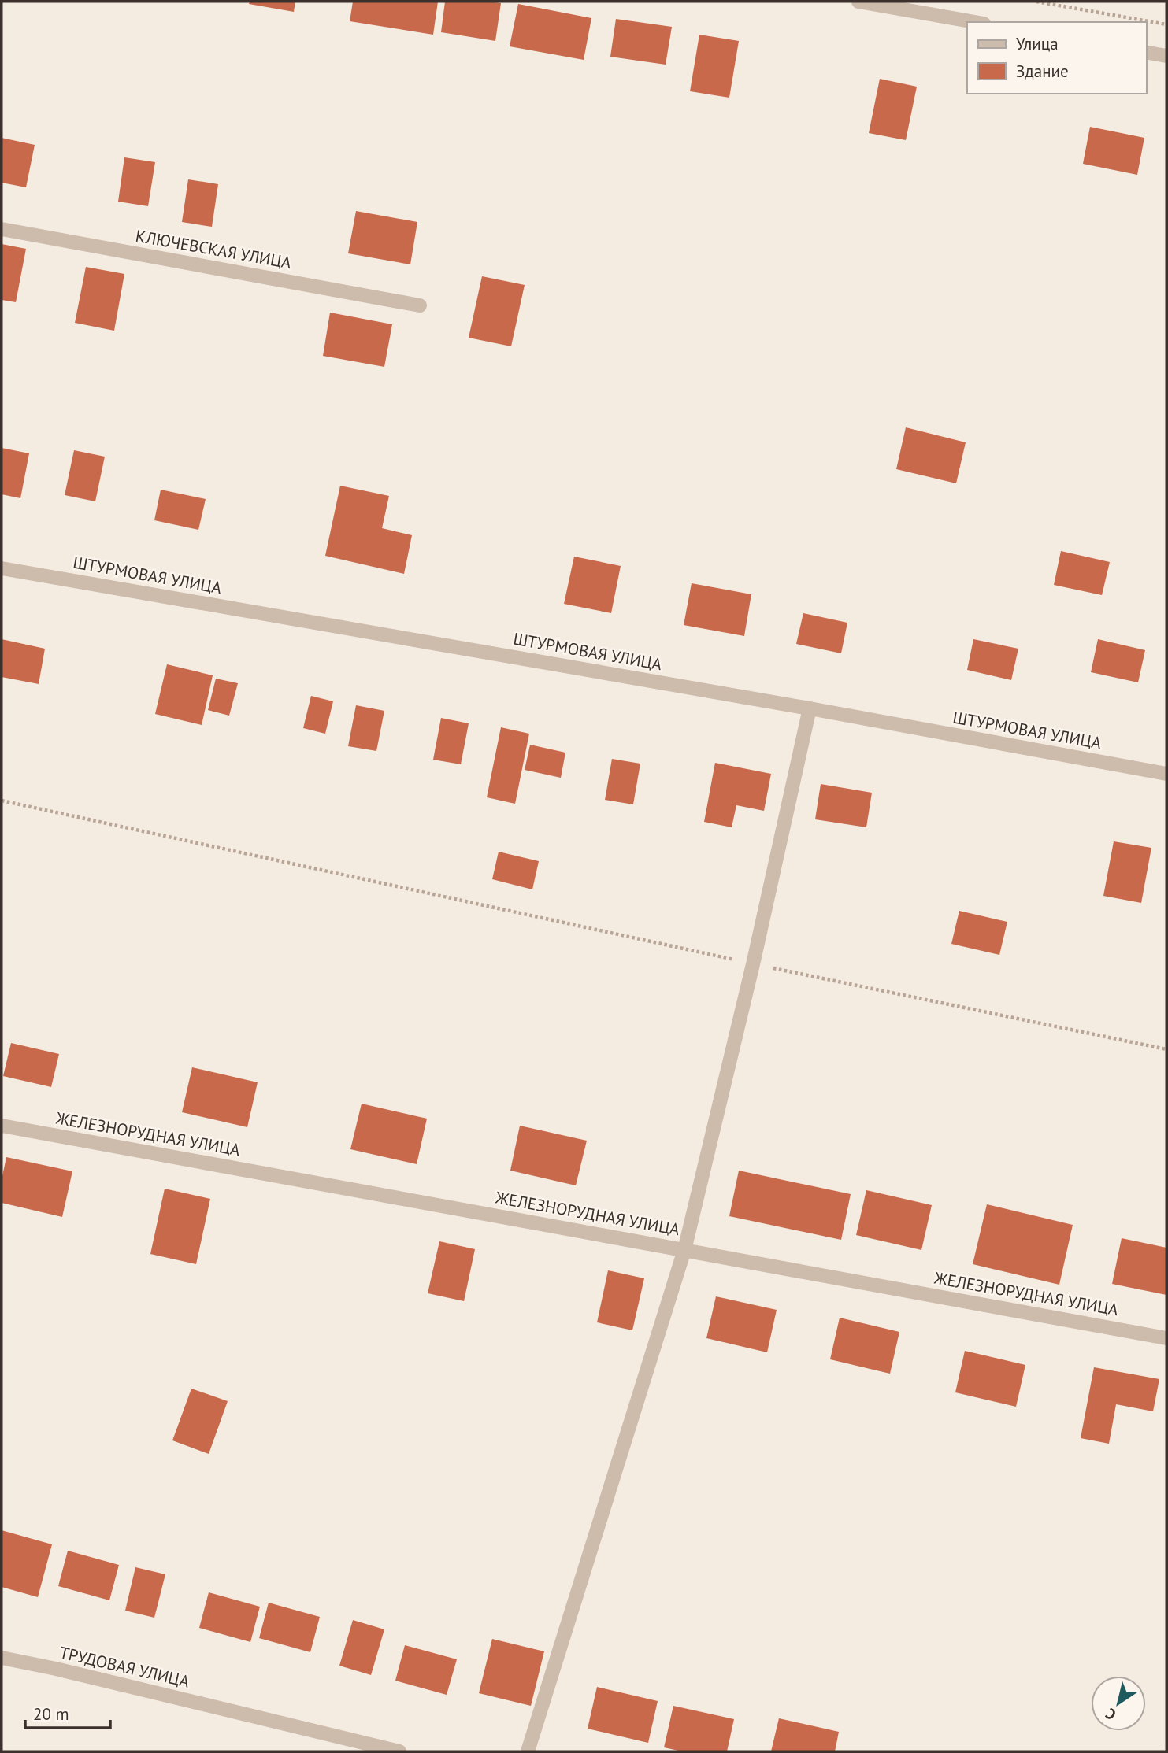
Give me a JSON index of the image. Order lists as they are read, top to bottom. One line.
{"streets":{"street":["КЛЮЧЕВСКАЯ УЛИЦА","ШТУРМОВАЯ УЛИЦА","ЖЕЛЕЗНОРУДНАЯ УЛИЦА","ТРУДОВАЯ УЛИЦА"]},"legend":["Улица","Здание"],"scale_bar":"20 m","north":"bottom left"}
